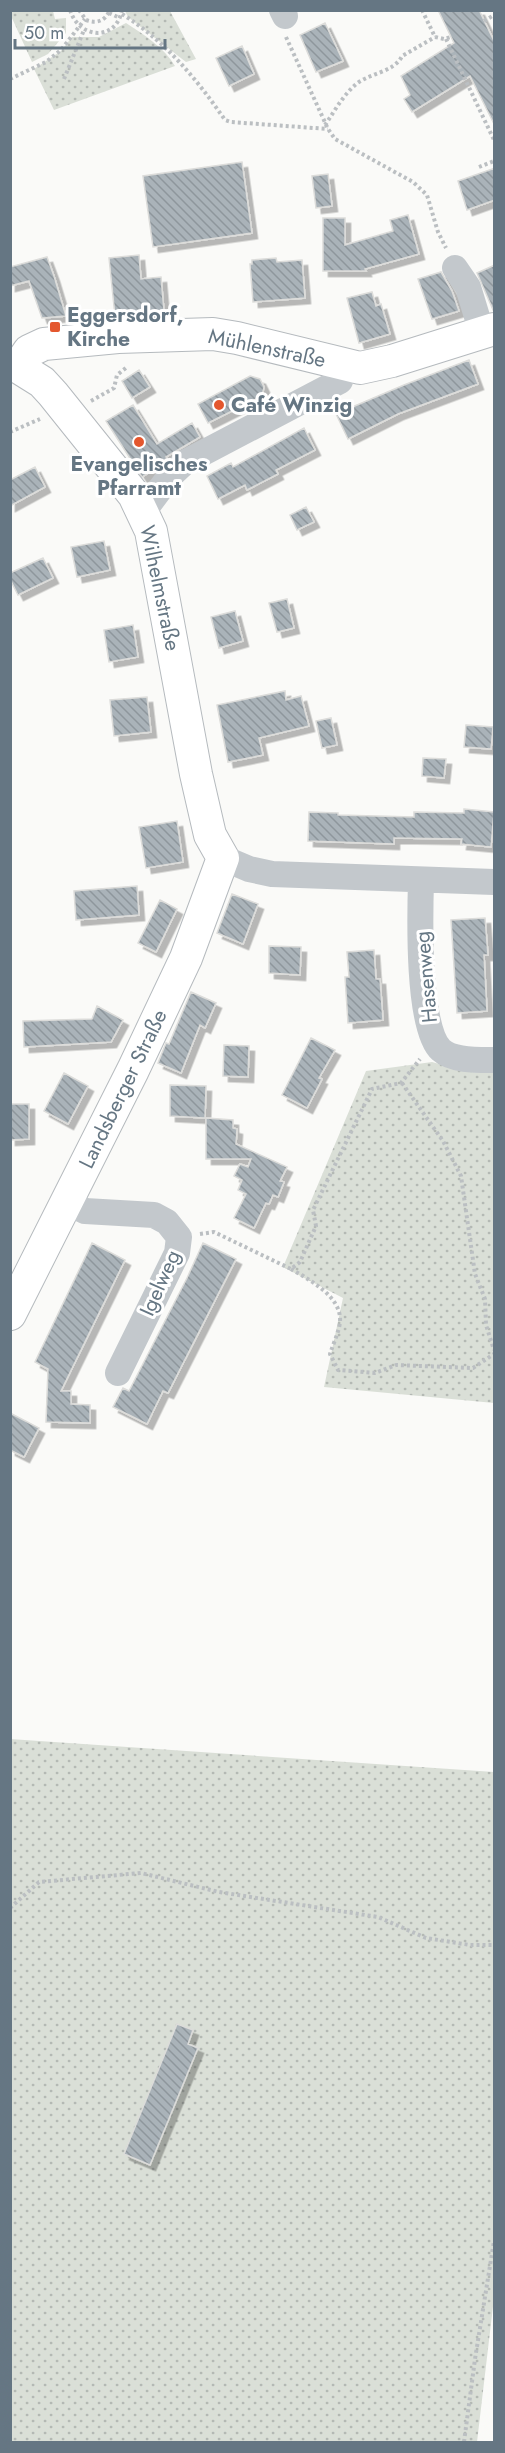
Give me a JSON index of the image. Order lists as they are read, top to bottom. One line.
{"streets":{"main road":["Mühlenstraße","Wilhelmstraße","Landsberger Straße"],"street":["Hasenweg","Igelweg"]},"crossings":[["Mühlenstraße","Wilhelmstraße"],["Wilhelmstraße","Landsberger Straße"],["Landsberger Straße","Igelweg"]],"places":{"transit":["Eggersdorf, Kirche"],"other":["Café Winzig","Evangelisches Pfarramt"]},"scale_bar":"50 m"}
